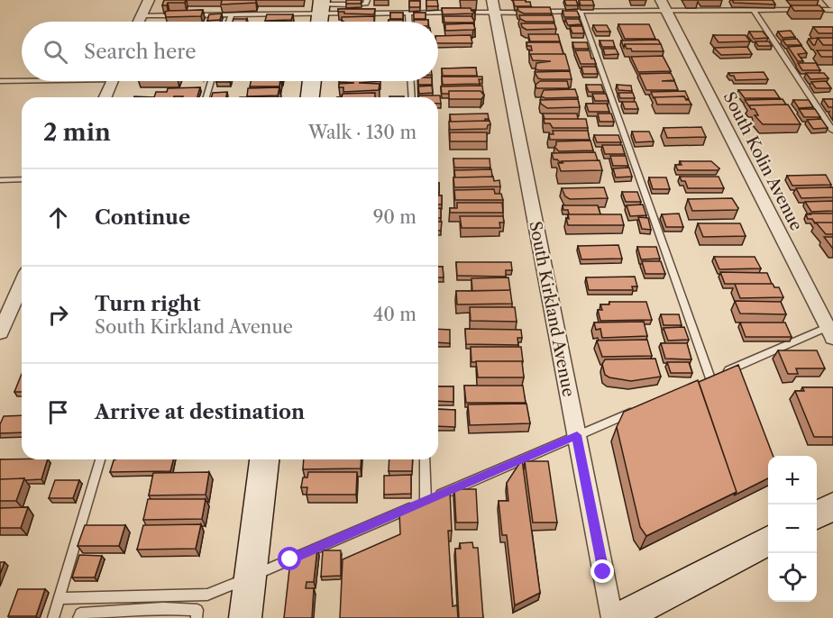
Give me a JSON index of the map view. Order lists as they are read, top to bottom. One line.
{"streets":{"street":["South Kolin Avenue","South Kirkland Avenue"]},"page":{"search":"Search here","heading":["2 min","Walk · 130 m"],"list":[["Continue","90 m"],["Turn right","South Kirkland Avenue","40 m"],"Arrive at destination"],"map_buttons":["+","−"]}}
